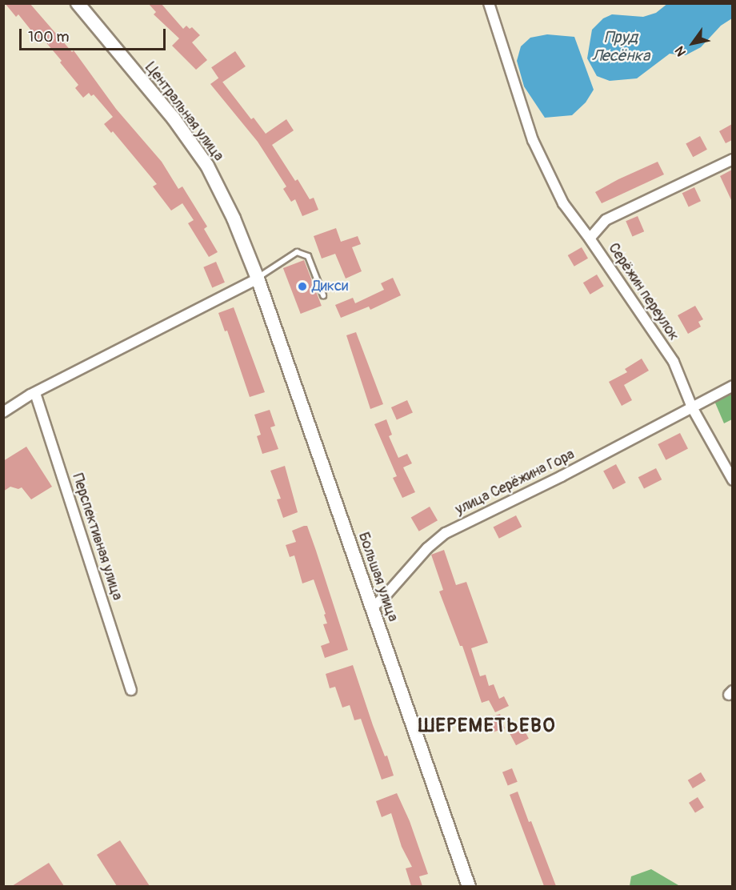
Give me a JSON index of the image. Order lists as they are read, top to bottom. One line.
{"streets":{"street":["Центральная улица","Серёжин переулок","улица Серёжина Гора","Перспективная улица","Большая улица"]},"crossings":[["Центральная улица","Большая улица"],["Серёжин переулок","улица Серёжина Гора"],["улица Серёжина Гора","Большая улица"]],"districts":["ШЕРЕМЕТЬЕВО"],"water":["Пруд Лесёнка"],"places":["Дикси"],"scale_bar":"100 m","north":"bottom left"}
